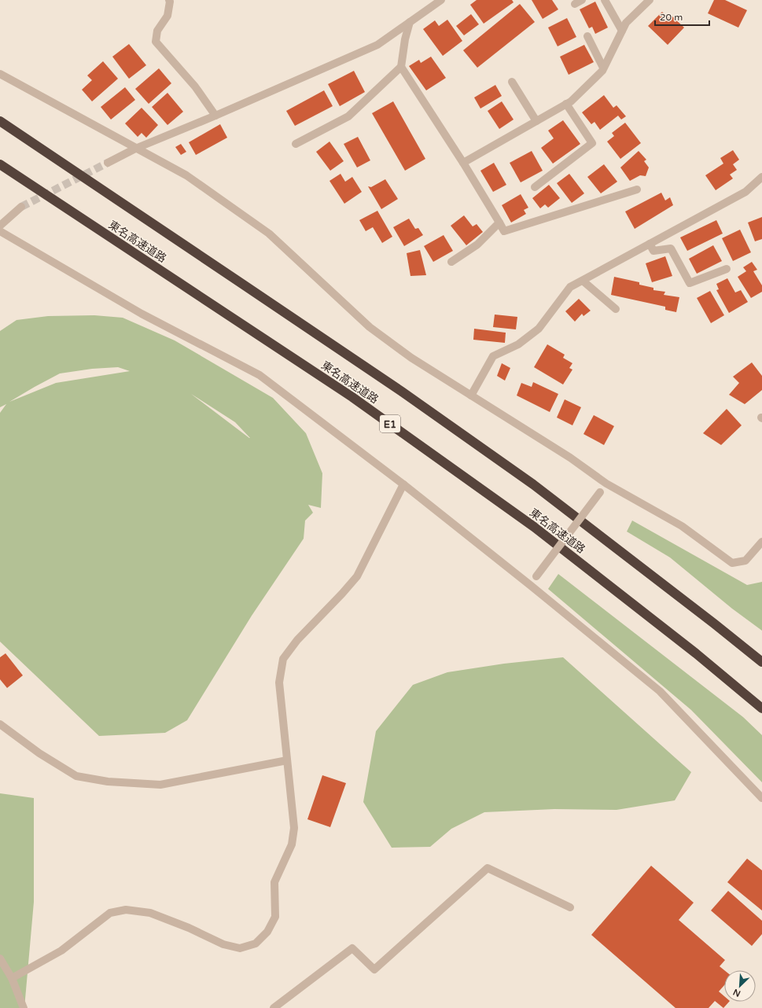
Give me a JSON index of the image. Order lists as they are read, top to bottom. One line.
{"streets":{"highway":["東名高速道路","E1"]},"scale_bar":"20 m","north":"bottom left"}
